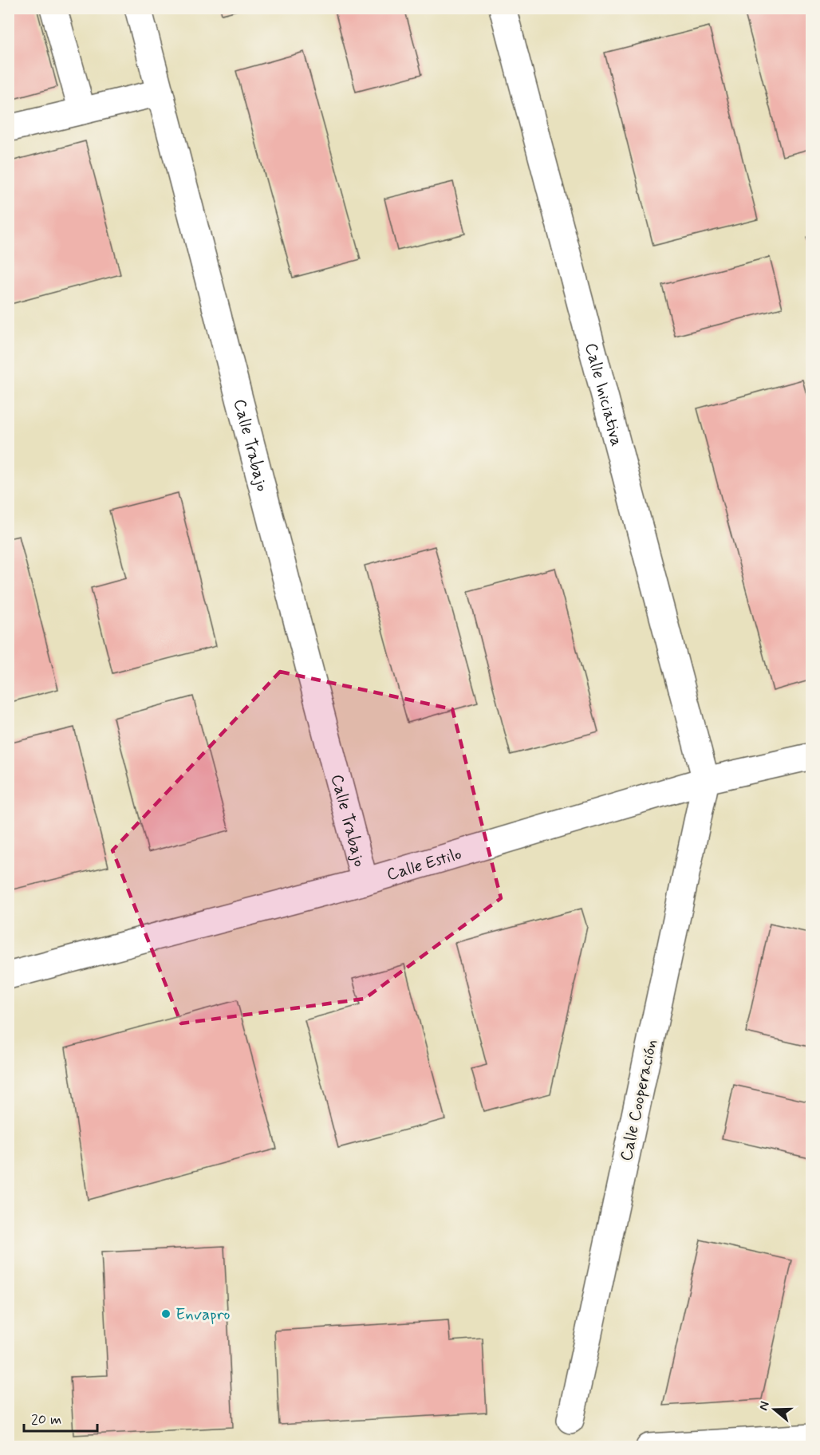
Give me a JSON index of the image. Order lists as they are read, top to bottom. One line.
{"streets":{"street":["Calle Iniciativa","Calle Trabajo","Calle Estilo","Calle Cooperación"]},"crossings":[["Calle Iniciativa","Calle Estilo"],["Calle Iniciativa","Calle Cooperación"],["Calle Trabajo","Calle Estilo"],["Calle Estilo","Calle Cooperación"]],"places":["Envapro"],"scale_bar":"20 m","north":"left"}
